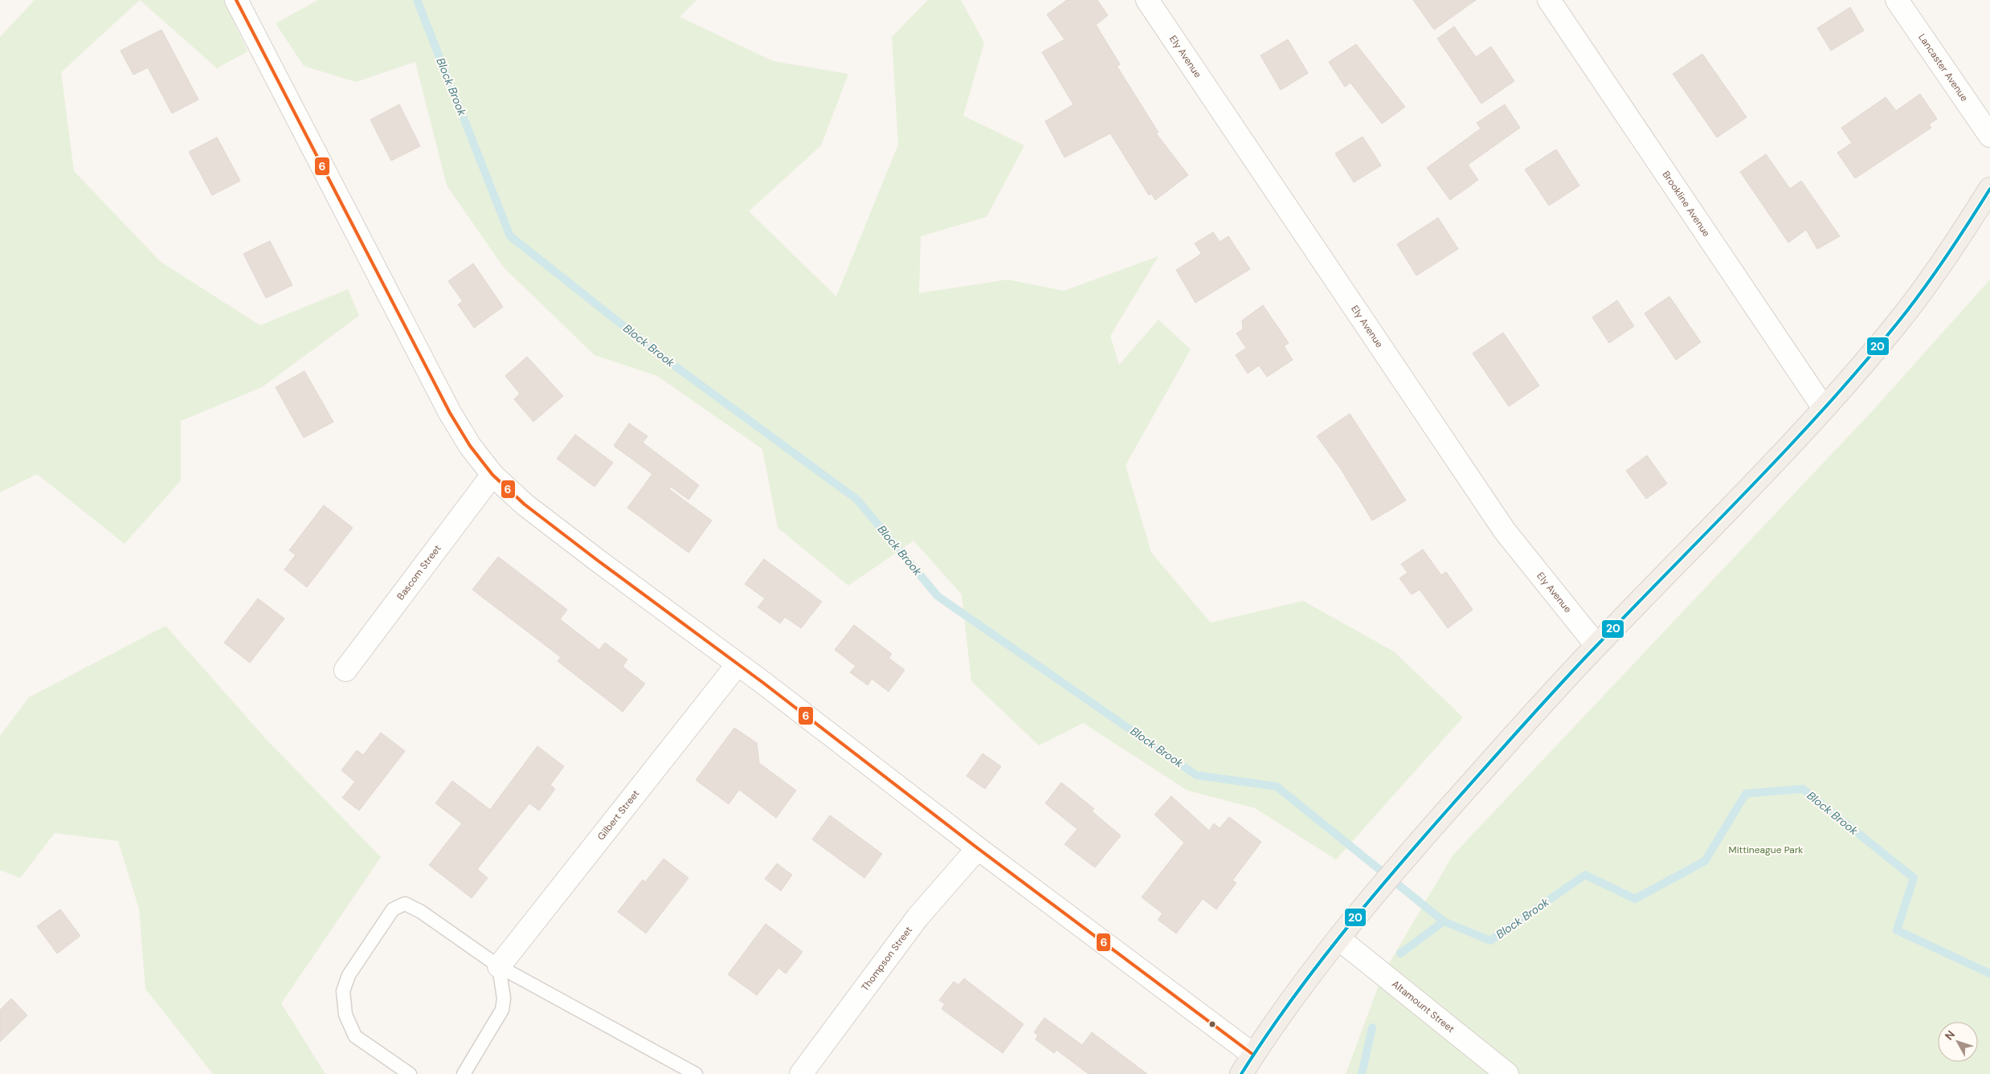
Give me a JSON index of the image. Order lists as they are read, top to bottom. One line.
{"streets":{"street":["Ely Avenue","Lancaster Avenue","Brookline Avenue","Bascom Street","Gilbert Street","Thompson Street","Altamount Street"]},"water":["Block Brook"],"parks":["Mittineague Park"],"lines":["transit line 6","transit line 20"],"north":"top left"}
